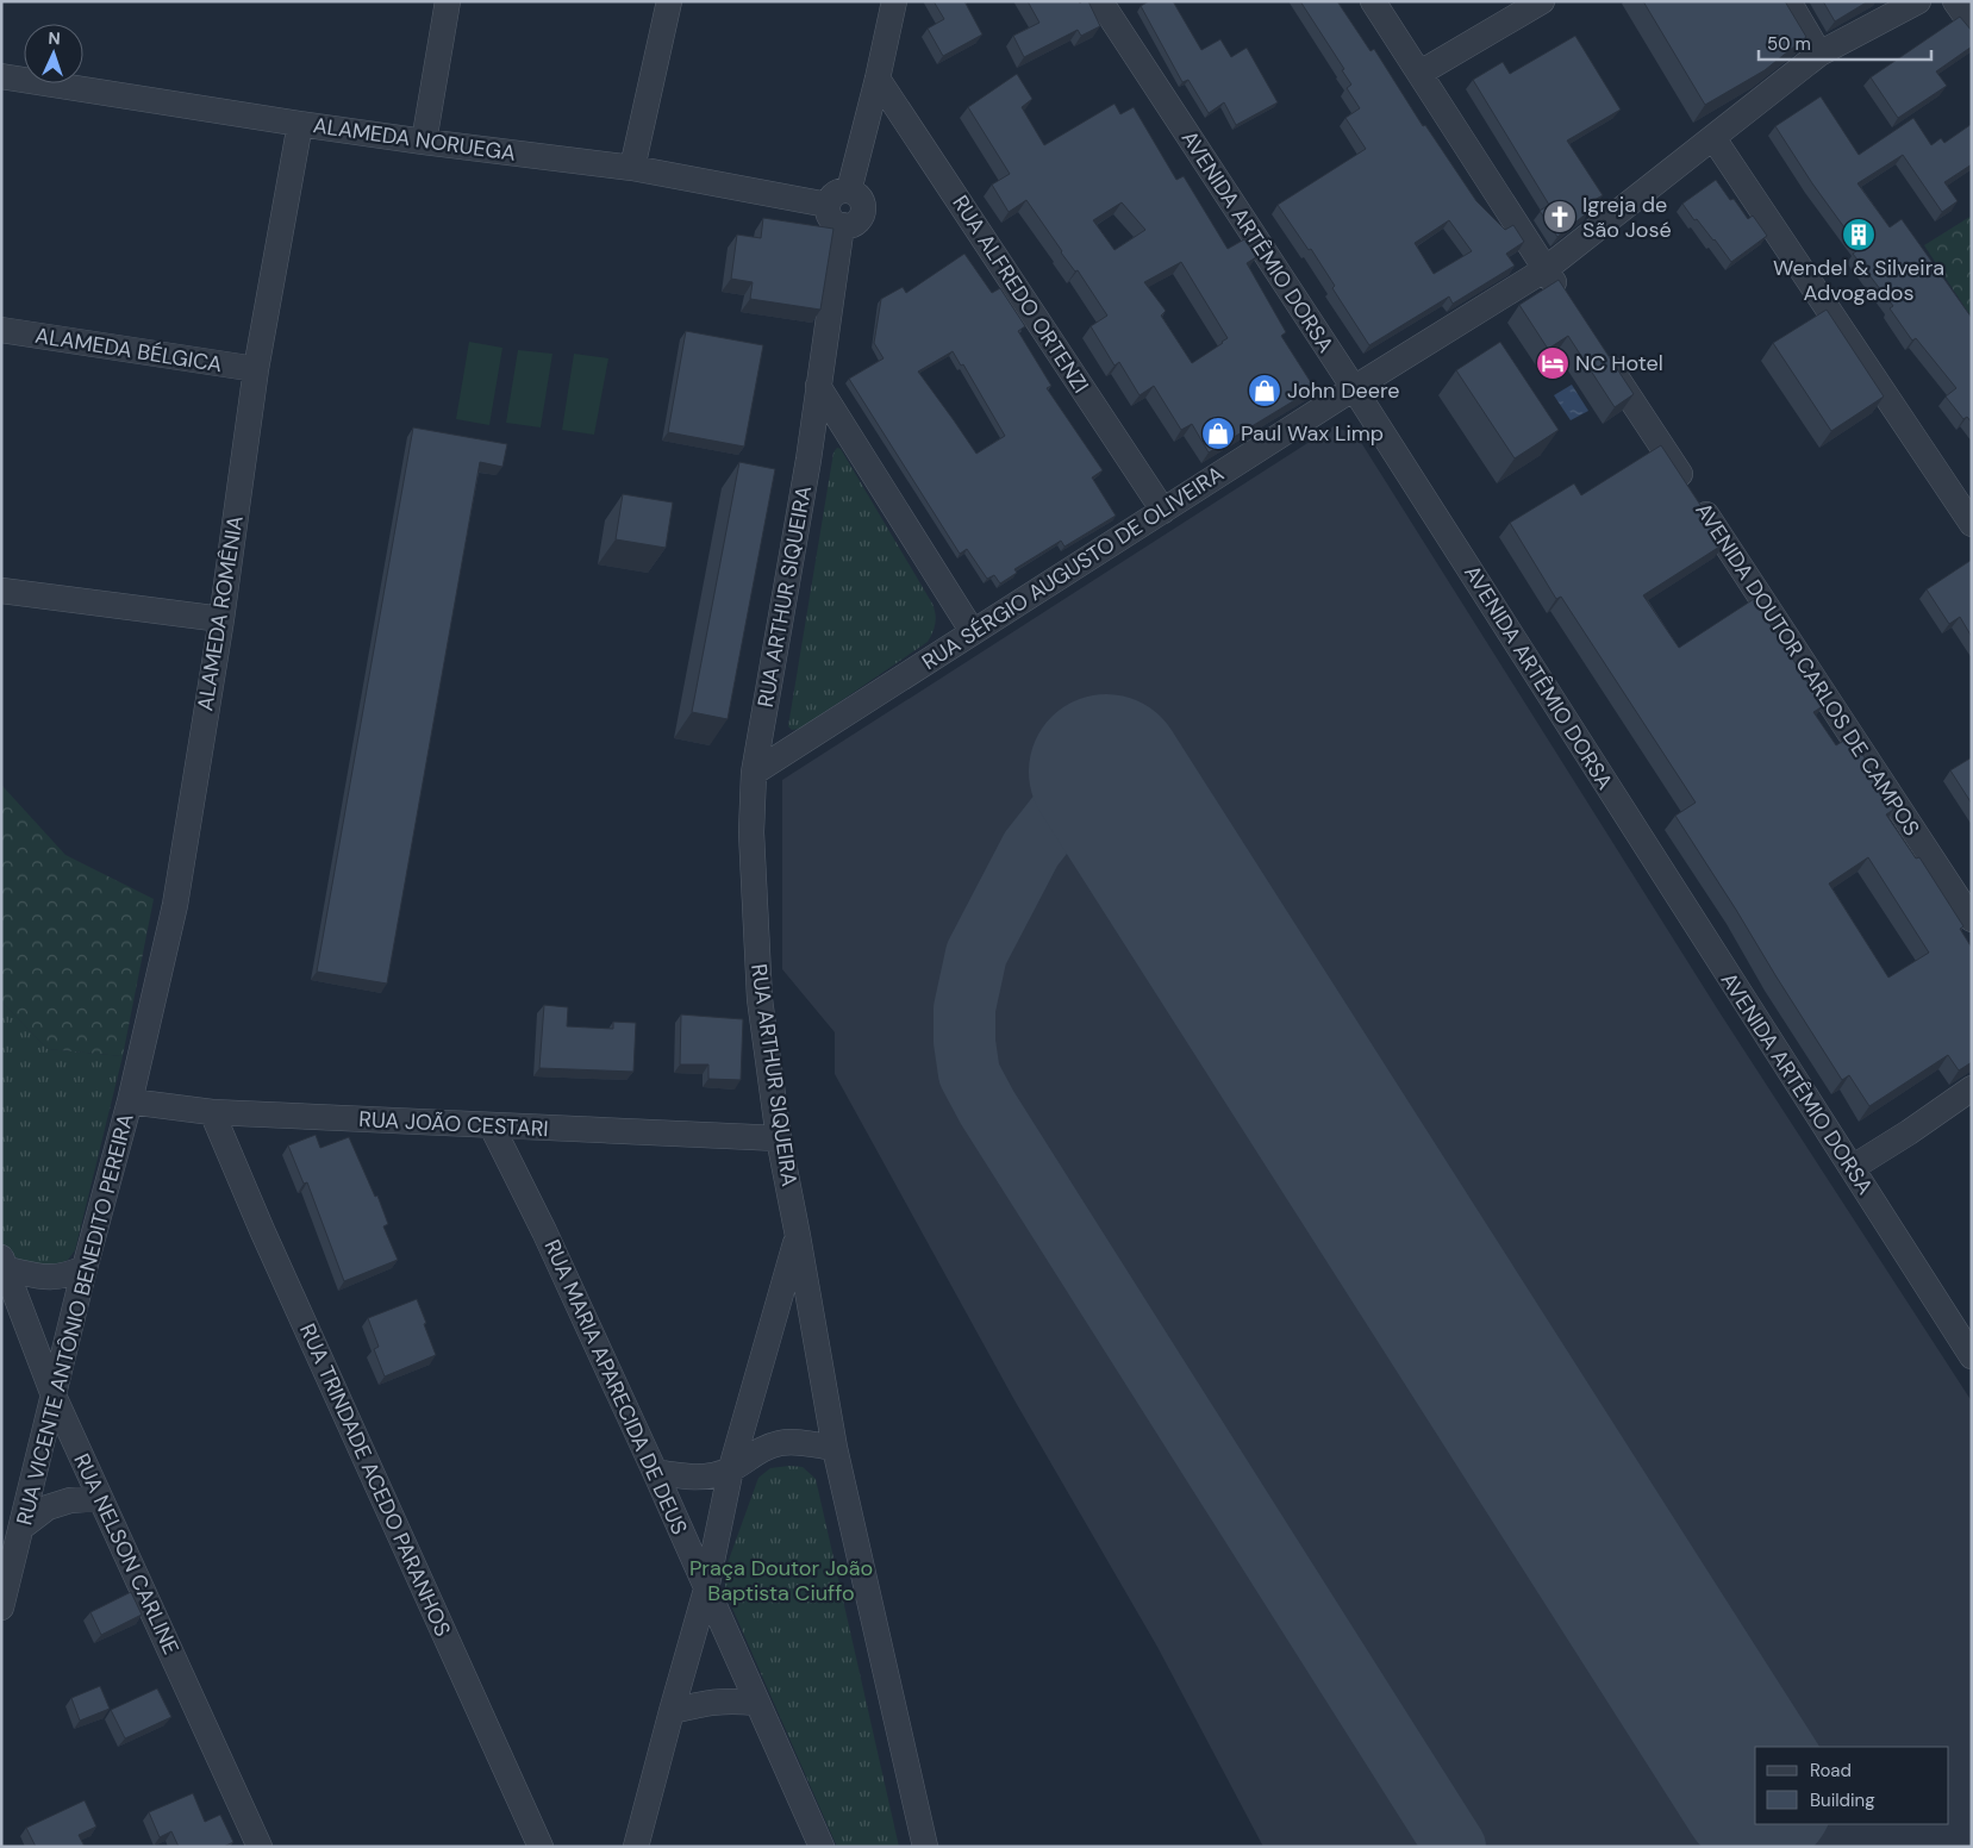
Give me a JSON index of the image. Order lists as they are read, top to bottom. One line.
{"streets":{"street":["ALAMEDA NORUEGA","AVENIDA ARTÊMIO DORSA","RUA ALFREDO ORTENZI","ALAMEDA BÉLGICA","RUA SÉRGIO AUGUSTO DE OLIVEIRA","RUA ARTHUR SIQUEIRA","ALAMEDA ROMÊNIA","AVENIDA DOUTOR CARLOS DE CAMPOS","RUA JOÃO CESTARI","RUA VICENTE ANTÔNIO BENEDITO PEREIRA","RUA MARIA APARECIDA DE DEUS","RUA TRINDADE ACEDO PARANHOS","RUA NELSON CARLINE"]},"crossings":[["ALAMEDA NORUEGA","RUA ARTHUR SIQUEIRA"],["ALAMEDA NORUEGA","ALAMEDA ROMÊNIA"],["AVENIDA ARTÊMIO DORSA","RUA SÉRGIO AUGUSTO DE OLIVEIRA"],["RUA ALFREDO ORTENZI","RUA SÉRGIO AUGUSTO DE OLIVEIRA"],["ALAMEDA BÉLGICA","ALAMEDA ROMÊNIA"],["RUA SÉRGIO AUGUSTO DE OLIVEIRA","RUA ARTHUR SIQUEIRA"],["RUA ARTHUR SIQUEIRA","RUA JOÃO CESTARI"],["ALAMEDA ROMÊNIA","RUA JOÃO CESTARI"],["ALAMEDA ROMÊNIA","RUA VICENTE ANTÔNIO BENEDITO PEREIRA"],["RUA JOÃO CESTARI","RUA VICENTE ANTÔNIO BENEDITO PEREIRA"],["RUA JOÃO CESTARI","RUA MARIA APARECIDA DE DEUS"],["RUA JOÃO CESTARI","RUA TRINDADE ACEDO PARANHOS"],["RUA VICENTE ANTÔNIO BENEDITO PEREIRA","RUA NELSON CARLINE"]],"parks":["Praça Doutor João Baptista Ciuffo"],"places":{"church":["Igreja de São José"],"building":["Wendel & Silveira Advogados"],"hotel":["NC Hotel"],"shop":["John Deere","Paul Wax Limp"]},"legend":["Road","Building"],"scale_bar":"50 m","north":"top"}
